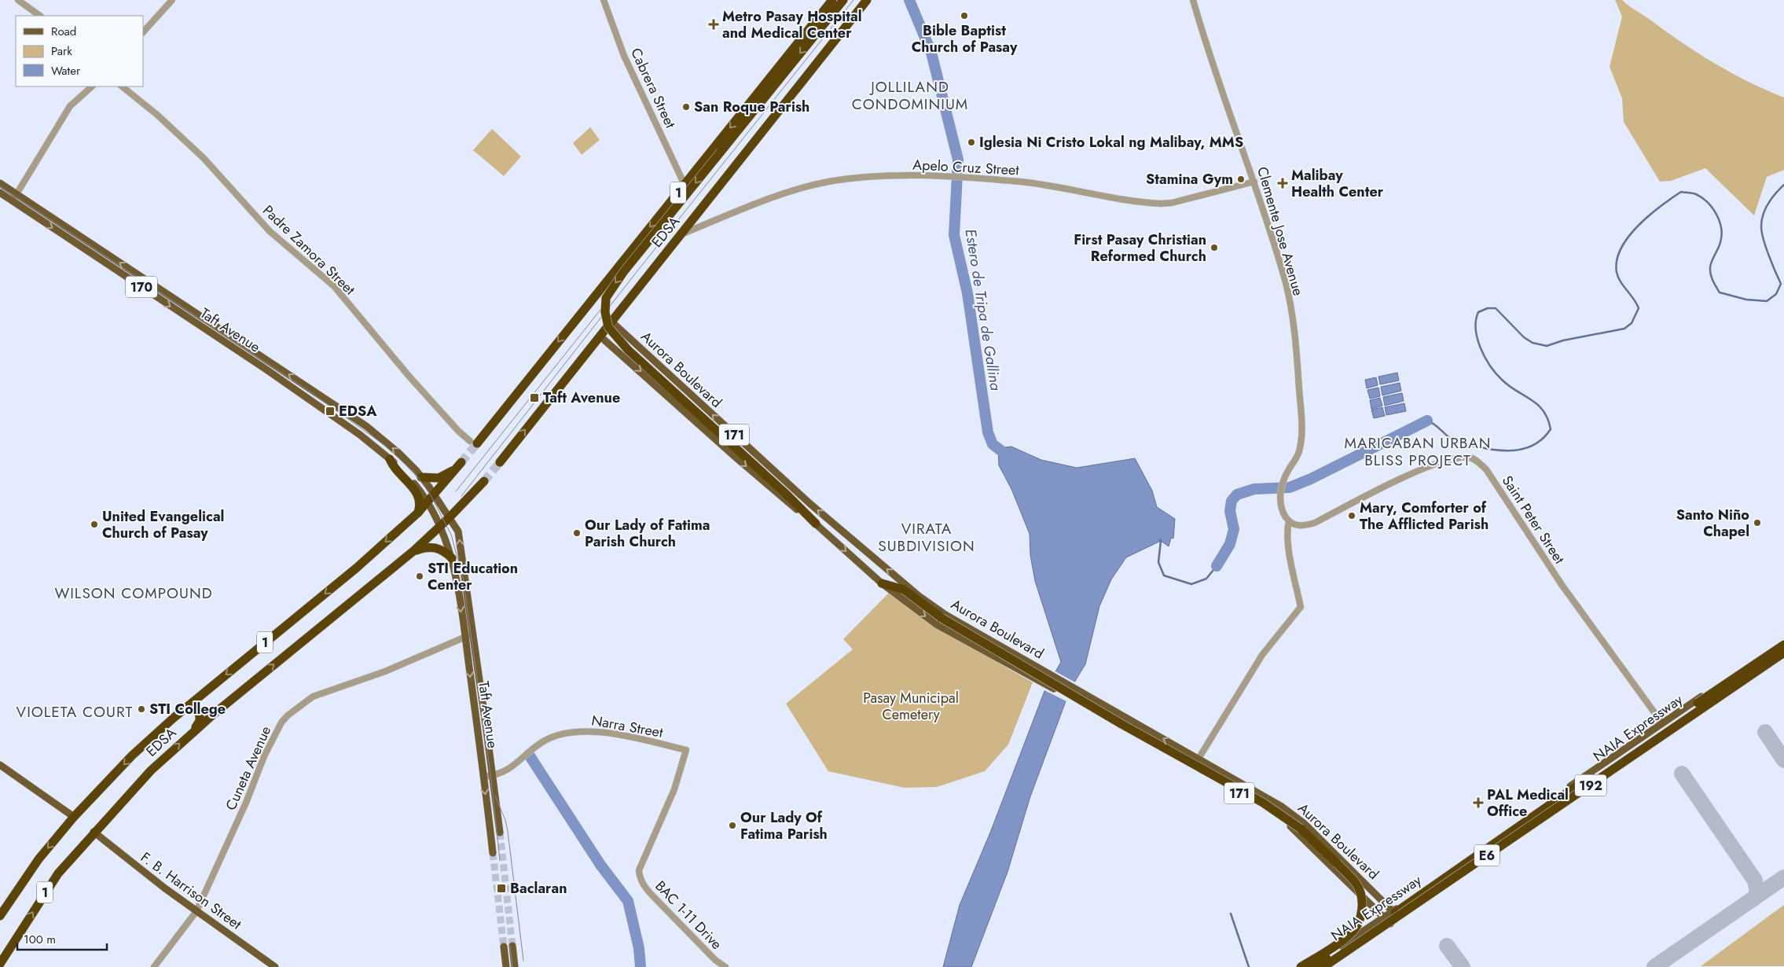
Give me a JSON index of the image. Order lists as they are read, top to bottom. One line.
{"streets":{"highway":["1","EDSA","NAIA Expressway","E6"],"main road":["170","Taft Avenue","Aurora Boulevard","171","192","F. B. Harrison Street"],"street":["Cabrera Street","Apelo Cruz Street","Clemente Jose Avenue","Padre Zamora Street","Saint Peter Street","Narra Street","Cuneta Avenue","BAC 1-11 Drive"]},"crossings":[["Cabrera Street","EDSA"],["Apelo Cruz Street","Clemente Jose Avenue"],["Apelo Cruz Street","EDSA"],["Clemente Jose Avenue","Saint Peter Street"],["EDSA","Padre Zamora Street"],["EDSA","Taft Avenue"],["EDSA","Aurora Boulevard"],["EDSA","F. B. Harrison Street"],["Taft Avenue","Narra Street"],["Taft Avenue","Cuneta Avenue"],["Aurora Boulevard","192"],["Saint Peter Street","192"],["Narra Street","BAC 1-11 Drive"],["NAIA Expressway","192"],["Cuneta Avenue","F. B. Harrison Street"]],"districts":["JOLLILAND CONDOMINIUM","MARICABAN URBAN BLISS PROJECT","VIRATA SUBDIVISION","WILSON COMPOUND","VIOLETA COURT"],"water":["Estero de Tripa de Gallina"],"parks":["Pasay Municipal Cemetery"],"places":{"other":["Bible Baptist Church of Pasay","San Roque Parish","Iglesia Ni Cristo Lokal ng Malibay, MMS","Stamina Gym","First Pasay Christian Reformed Church","Mary, Comforter of The Afflicted Parish","Santo Niño Chapel","United Evangelical Church of Pasay","Our Lady of Fatima Parish Church","STI Education Center","STI College","Our Lady Of Fatima Parish"],"health":["Metro Pasay Hospital and Medical Center","Malibay Health Center","PAL Medical Office"],"transit":["Taft Avenue","EDSA","Baclaran"]},"legend":["Road","Park","Water"],"scale_bar":"100 m"}
